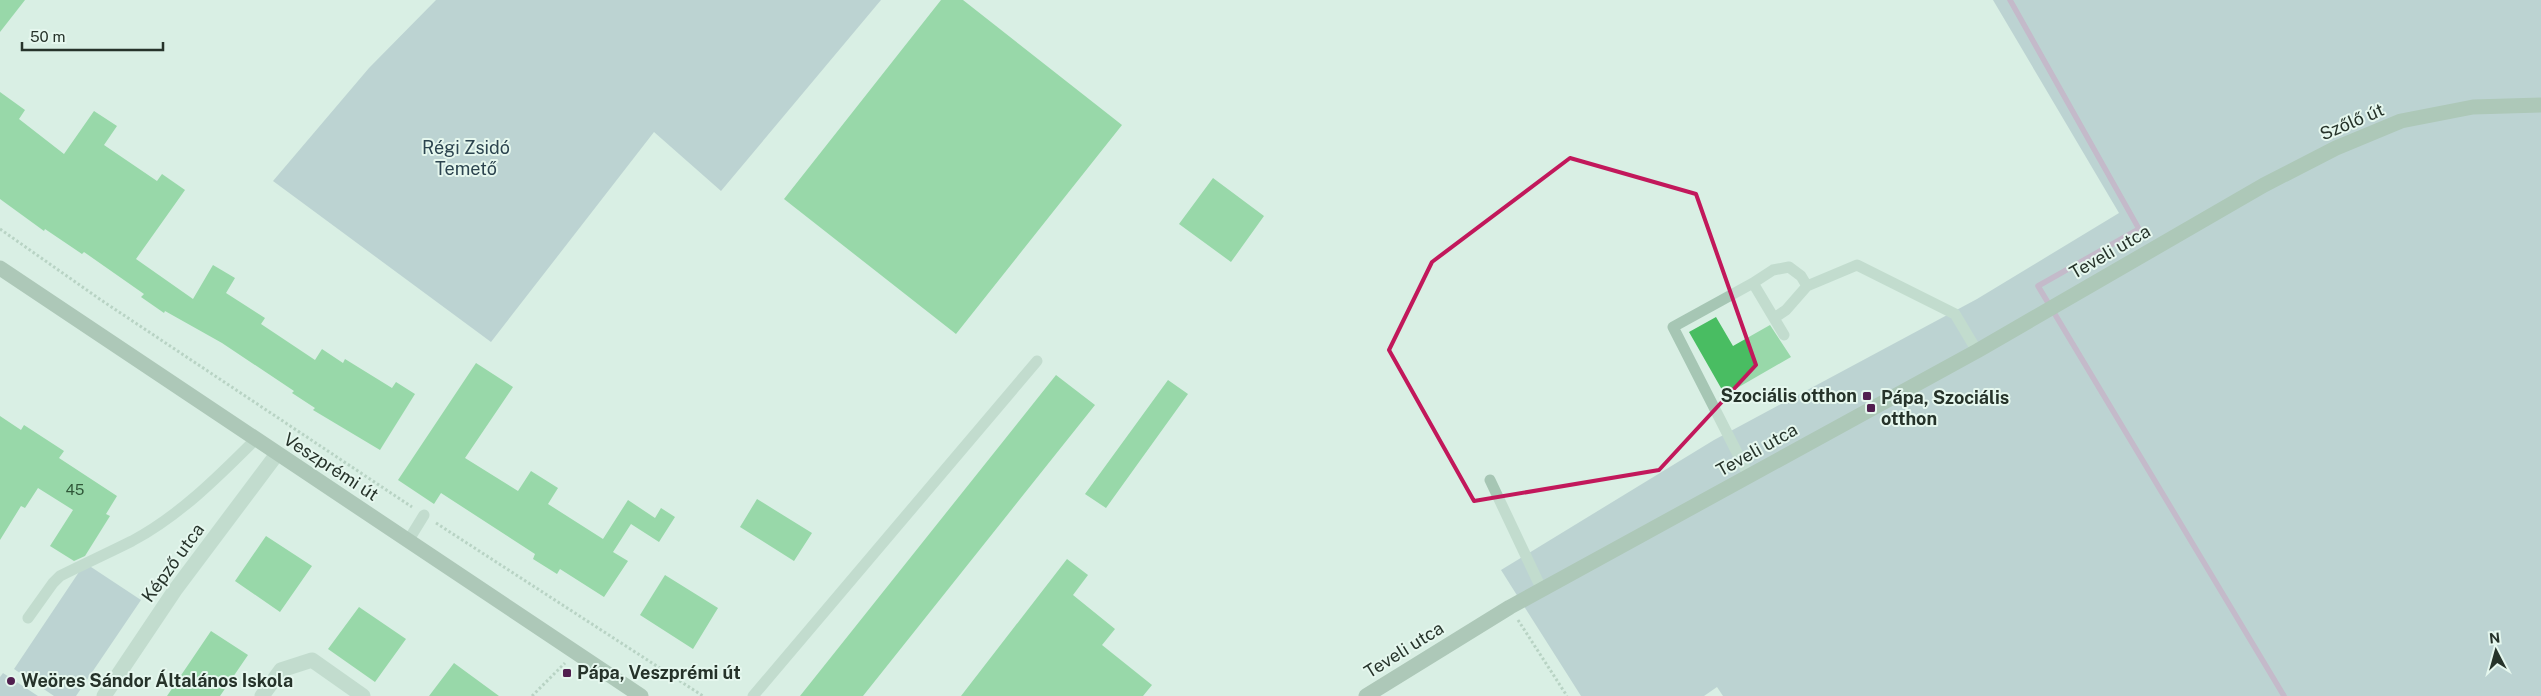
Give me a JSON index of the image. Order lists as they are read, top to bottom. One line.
{"streets":{"main road":["Szőlő út","Teveli utca","Veszprémi út"],"street":["Képző utca"]},"crossings":[["Szőlő út","Teveli utca"],["Veszprémi út","Képző utca"]],"parks":["Régi Zsidó Temető"],"places":{"transit":["Szociális otthon","Pápa, Szociális otthon","Pápa, Veszprémi út"],"other":["Weöres Sándor Általános Iskola"]},"house_numbers":["45"],"scale_bar":"50 m","north":"top"}
